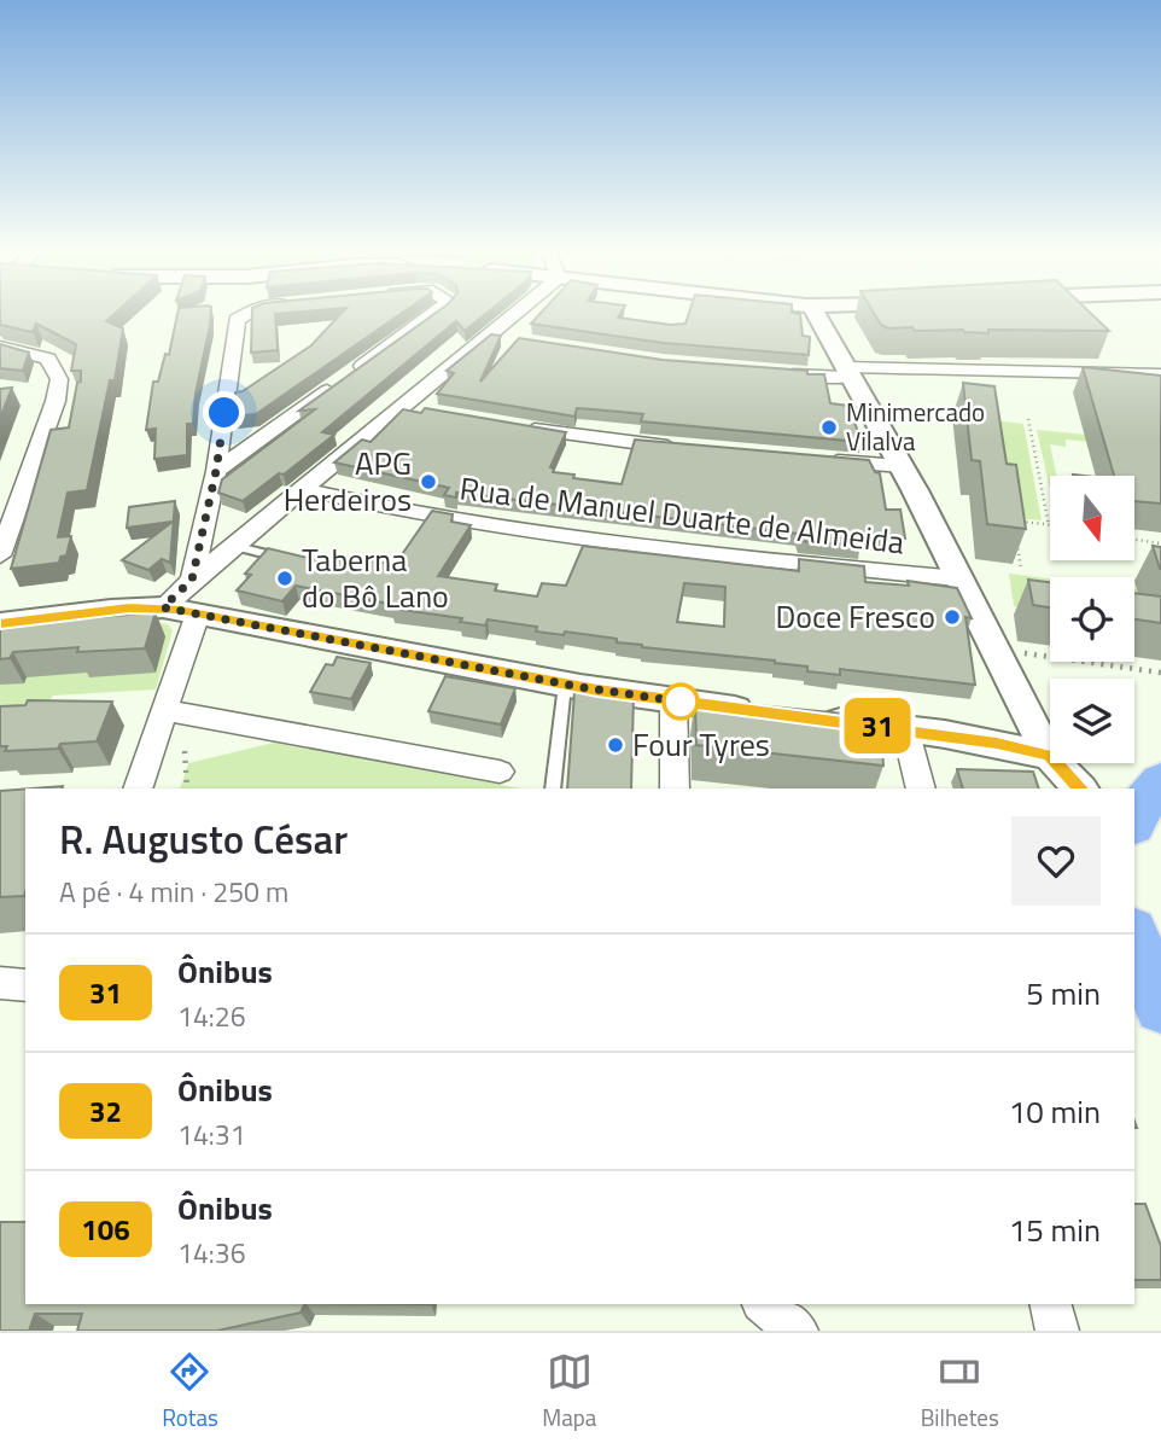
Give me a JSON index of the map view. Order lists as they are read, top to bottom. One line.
{"streets":{"street":["Rua de Manuel Duarte de Almeida"]},"places":["Minimercado Vilalva","APG Herdeiros","Taberna do Bô Lano","Doce Fresco","Four Tyres"],"lines":["bus line 31"],"north":"bottom","page":{"on_map":"31","heading":["R. Augusto César","A pé · 4 min · 250 m"],"list":[{"mark":"31","name":"Ônibus","note":"14:26","value":"5 min"},{"mark":"32","name":"Ônibus","note":"14:31","value":"10 min"},{"mark":"106","name":"Ônibus","note":"14:36","value":"15 min"}],"tabs":["Rotas","Mapa","Bilhetes"]}}
